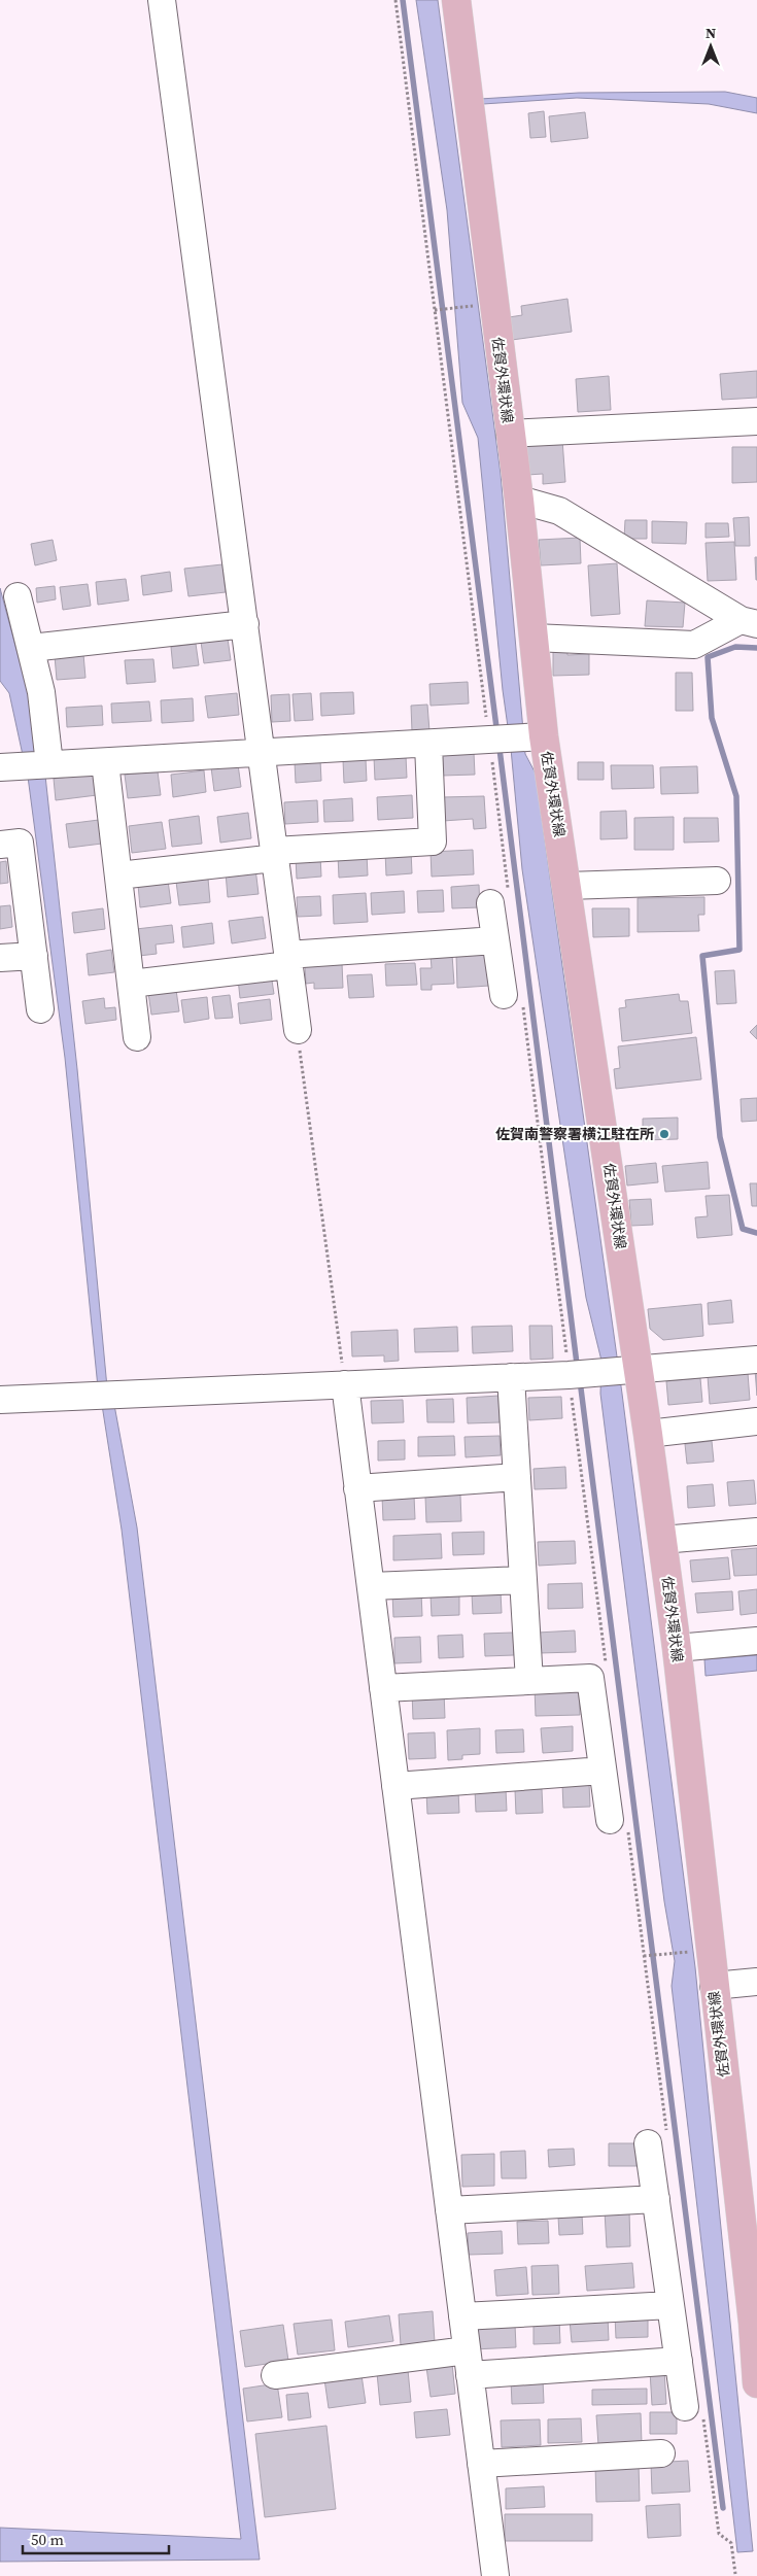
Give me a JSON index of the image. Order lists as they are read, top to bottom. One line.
{"streets":{"main road":["佐賀外環状線"]},"places":["佐賀南警察署横江駐在所"],"scale_bar":"50 m","north":"top"}
